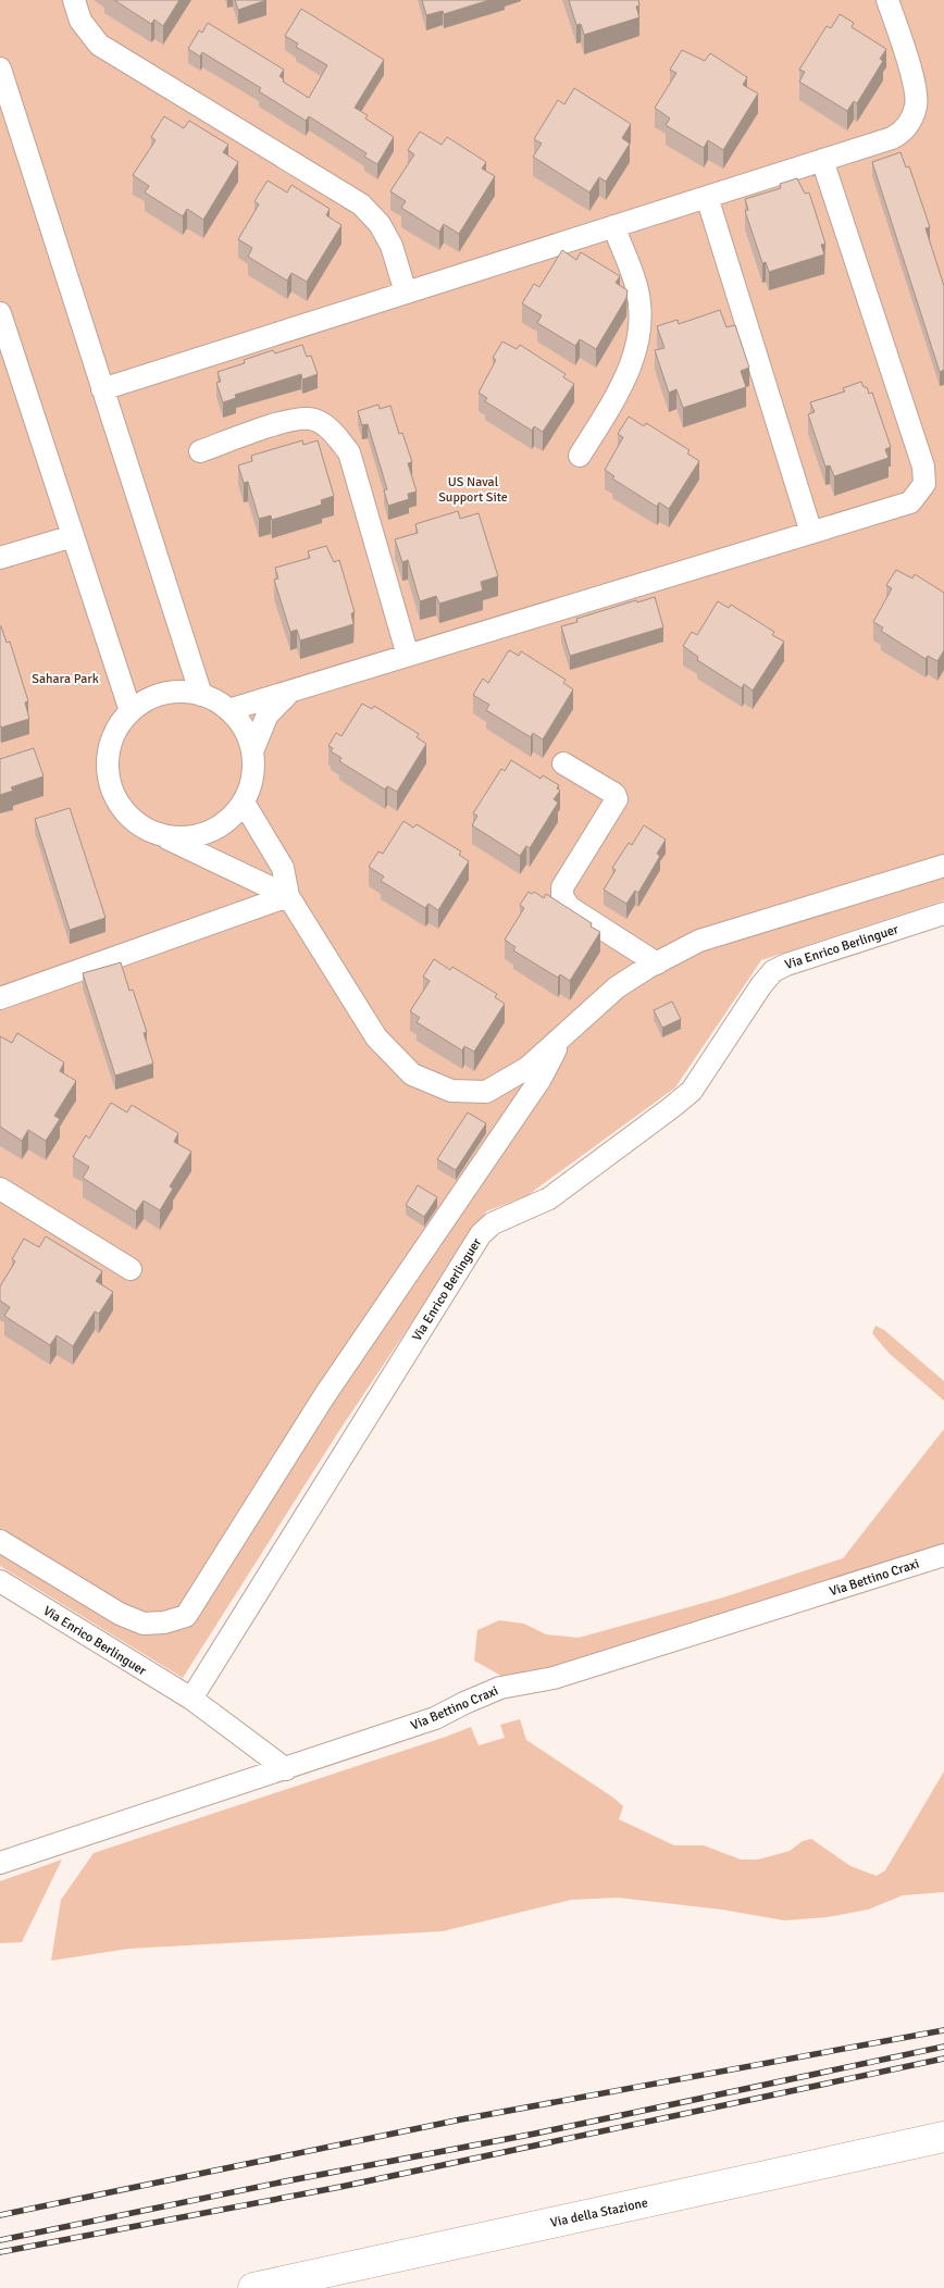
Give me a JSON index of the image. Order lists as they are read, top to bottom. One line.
{"streets":{"street":["Via Enrico Berlinguer","Via Bettino Craxi","Via della Stazione"]},"crossings":[["Via Enrico Berlinguer","Via Bettino Craxi"]],"parks":["US Naval Support Site","Sahara Park"]}
